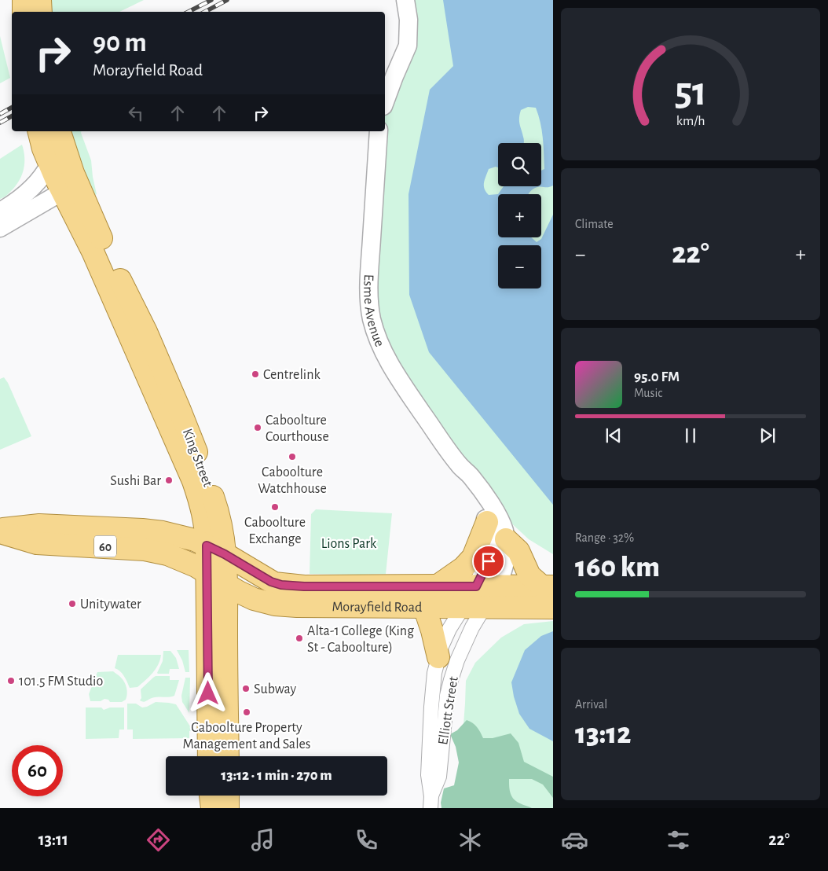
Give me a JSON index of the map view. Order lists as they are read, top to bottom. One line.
{"streets":{"main road":["King Street","60","Morayfield Road"],"street":["Esme Avenue","Elliott Street"]},"crossings":[["Esme Avenue","Morayfield Road"],["King Street","60"],["King Street","Morayfield Road"],["60","Morayfield Road"],["Morayfield Road","Elliott Street"]],"parks":["Lions Park"],"places":["Centrelink","Caboolture Courthouse","Caboolture Watchhouse","Sushi Bar","Caboolture Exchange","Unitywater","Alta-1 College (King St - Caboolture)","101.5 FM Studio","Subway","Caboolture Property Management and Sales"],"page":{"turn":["90 m","Morayfield Road"],"map_buttons":["+","−"],"tile":["Climate",["Range · 32%","160 km"],["Arrival","13:12"]],"heat":["−","22°","+"],"song":["95.0 FM","Music"],"limit":"60","trip":"13:12 · 1 min · 270 m","tabs":["13:11","22°"],"gauge":["51","km/h"]}}
